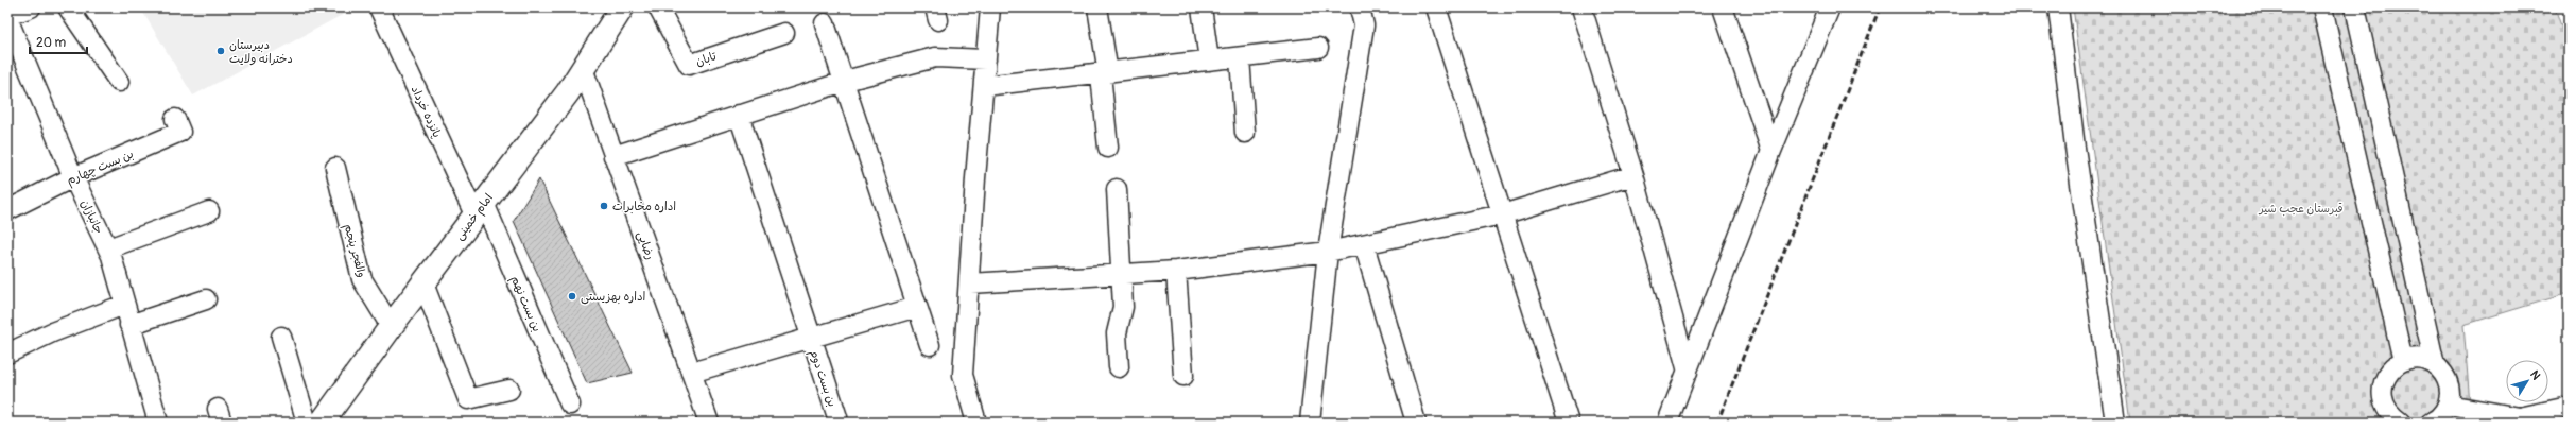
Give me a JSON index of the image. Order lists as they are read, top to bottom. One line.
{"streets":{"main road":["امام خمینی"],"street":["تابان","پانزده خرداد","بن بست چهارم","جانبازان","رضایی","والفجر پنجم","بن بست نهم","بن بست دوم"]},"crossings":[["پانزده خرداد","امام خمینی"],["پانزده خرداد","بن بست نهم"],["بن بست چهارم","جانبازان"],["امام خمینی","رضایی"],["امام خمینی","والفجر پنجم"],["امام خمینی","بن بست نهم"]],"parks":["قبرستان عجب شیر"],"places":["دبیرستان دخترانه ولایت","اداره مخابرات","اداره بهزیستی"],"scale_bar":"20 m","north":"top right"}
